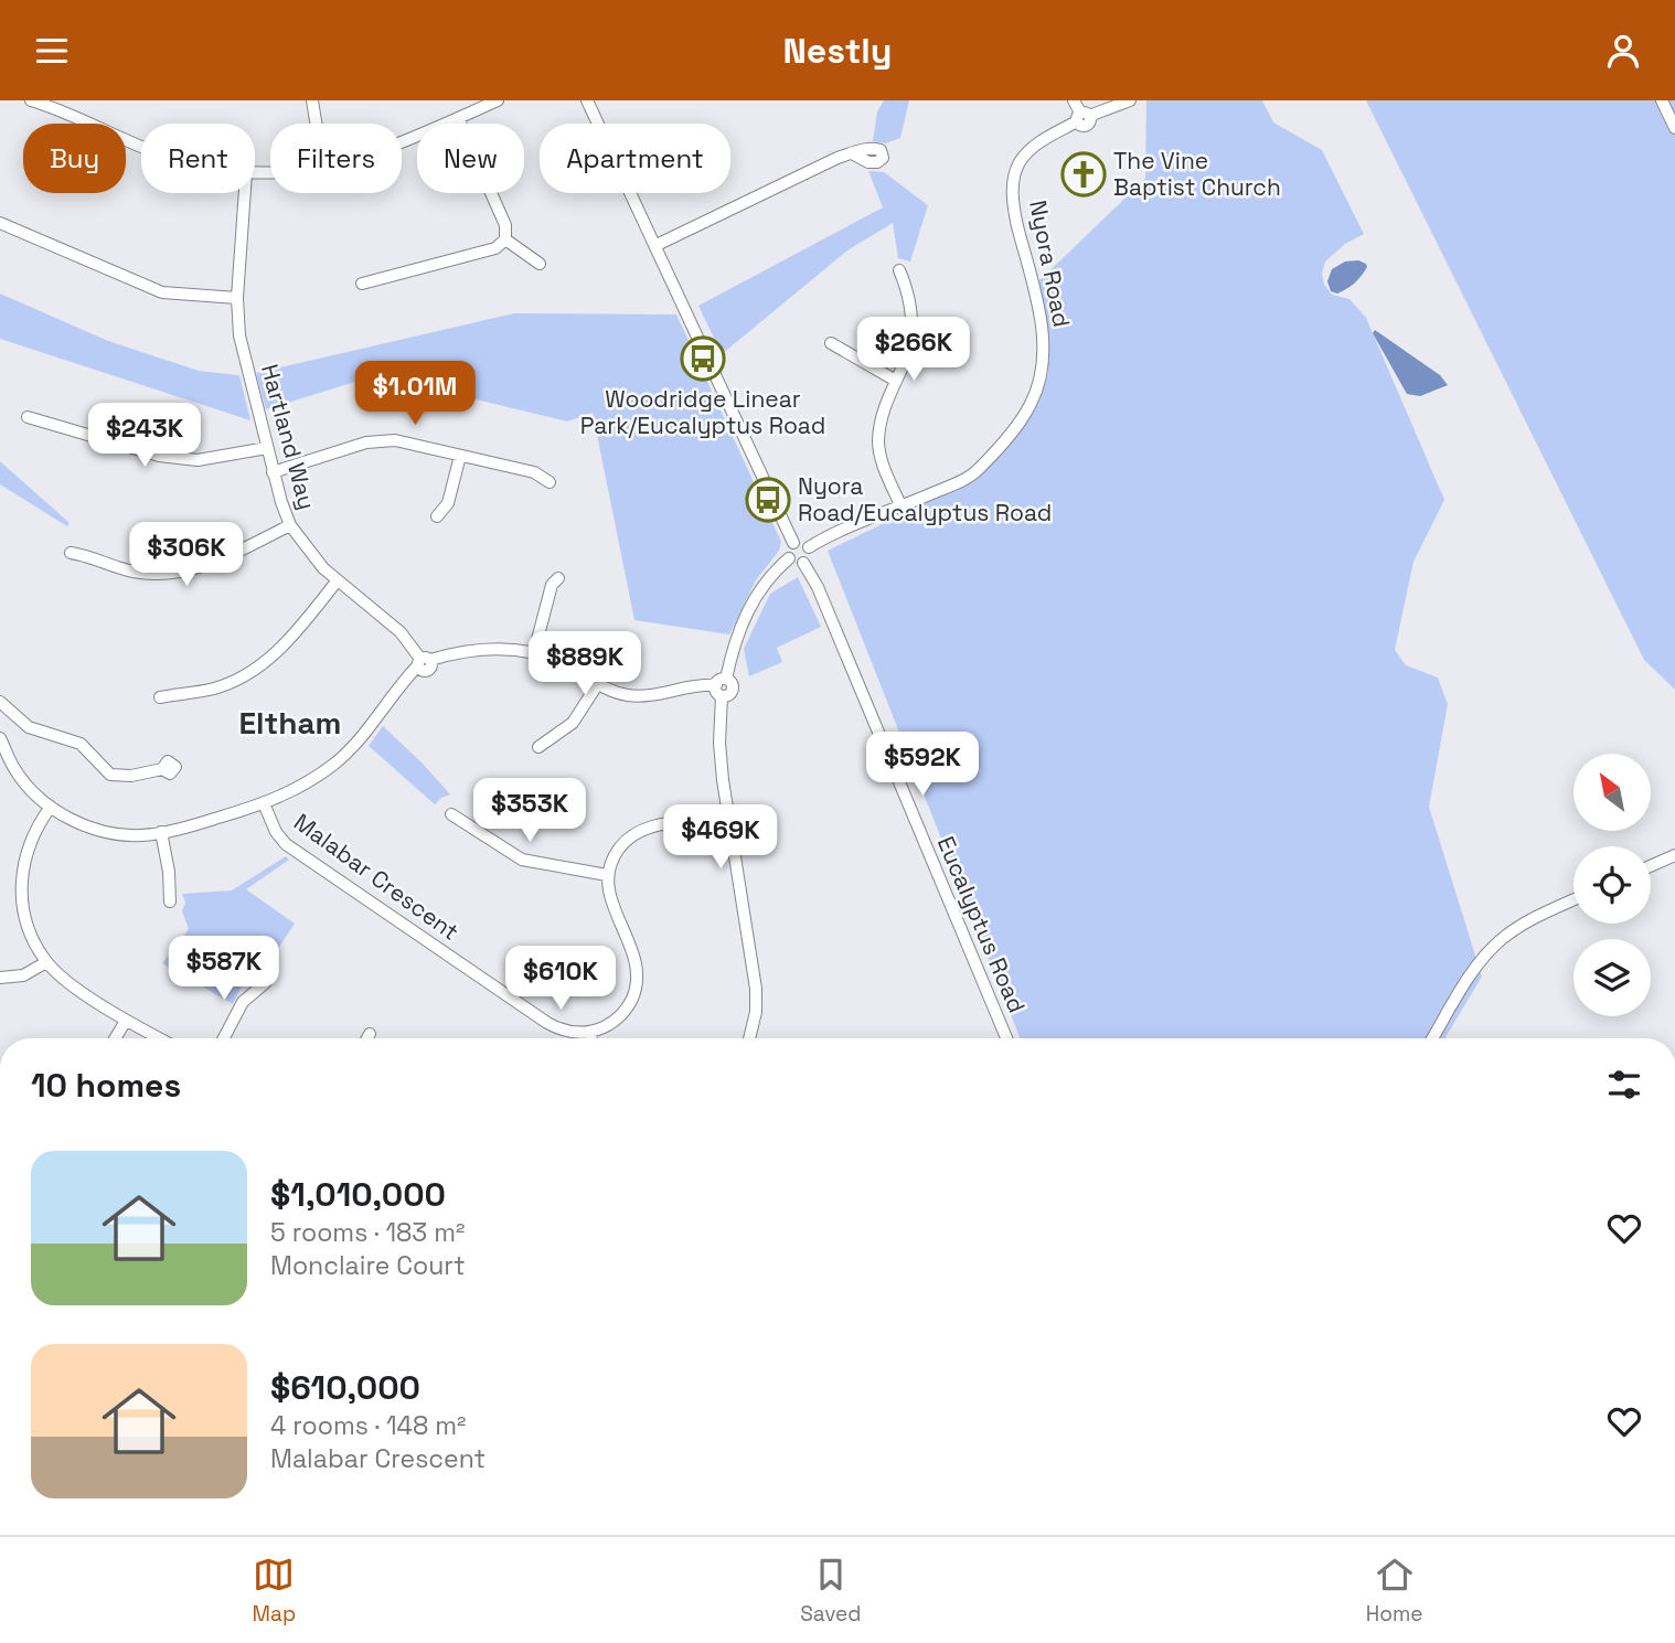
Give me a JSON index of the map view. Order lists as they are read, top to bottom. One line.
{"streets":{"street":["Nyora Road","Hartland Way","Malabar Crescent","Eucalyptus Road"]},"crossings":[["Nyora Road","Eucalyptus Road"]],"districts":["Eltham"],"places":{"church":["The Vine Baptist Church"],"bus stop":["Woodridge Linear Park/Eucalyptus Road","Nyora Road/Eucalyptus Road"]},"north":"top left","page":{"header":"Nestly","chip":["Buy","Rent","Filters","New","Apartment"],"price":["$266K","$1.01M","$243K","$306K","$889K","$592K","$353K","$469K","$587K","$610K"],"heading":"10 homes","list":[{"name":"$1,010,000","note":"5 rooms · 183 m² · Monclaire Court"},{"name":"$610,000","note":"4 rooms · 148 m² · Malabar Crescent"}],"tabs":["Map","Saved","Home"]}}
